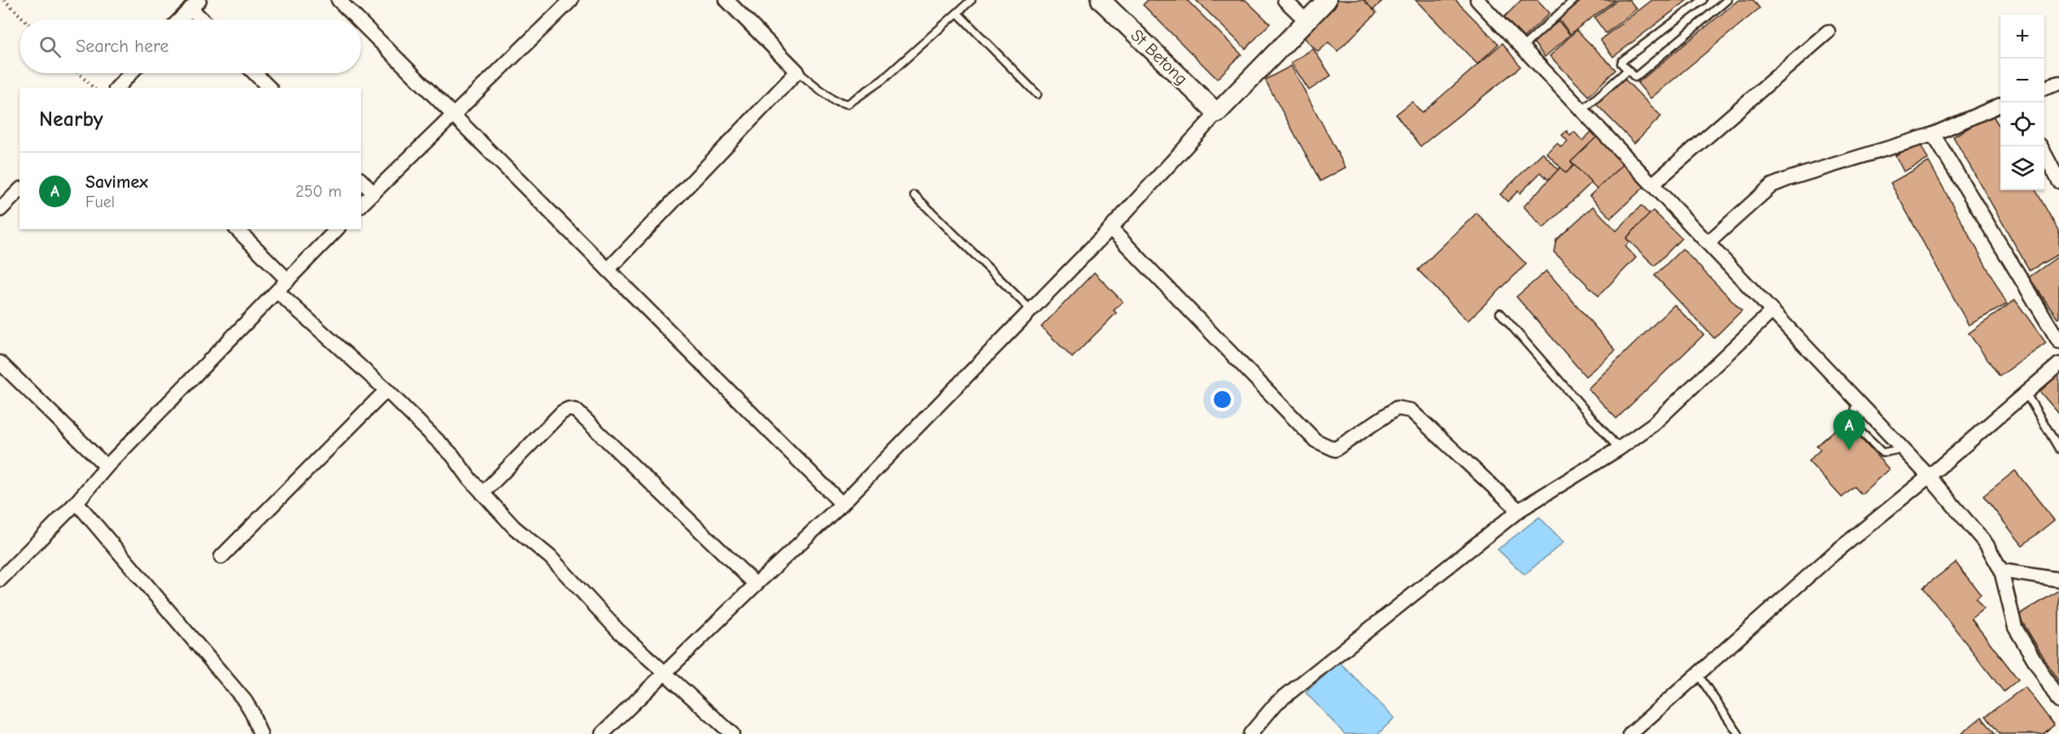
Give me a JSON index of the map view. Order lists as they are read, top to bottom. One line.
{"streets":{"street":["St Betong"]},"page":{"map_buttons":["+","−"],"search":"Search here","heading":"Nearby","list":[{"mark":"A","name":"Savimex","note":"Fuel","value":"250 m"}],"pins":"A"}}
